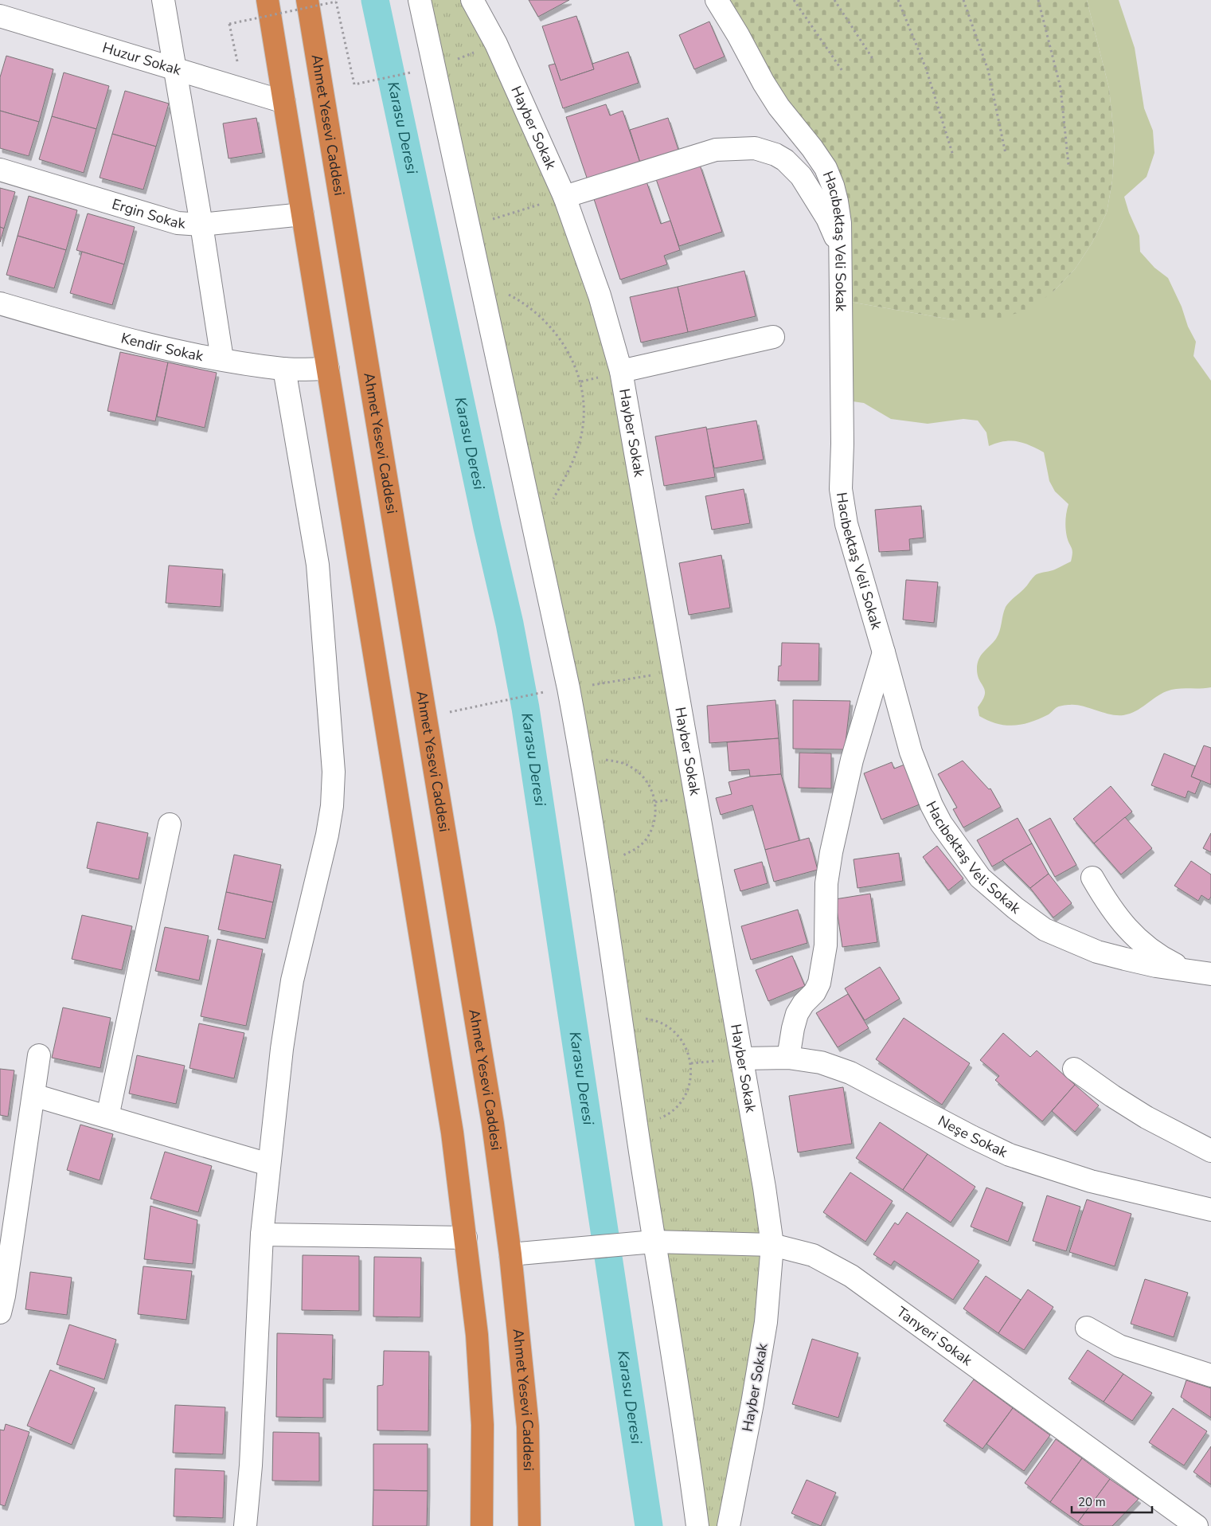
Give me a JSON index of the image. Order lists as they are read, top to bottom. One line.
{"streets":{"highway":["Ahmet Yesevi Caddesi"],"street":["Huzur Sokak","Hayber Sokak","Ergin Sokak","Hacıbektaş Veli Sokak","Kendir Sokak","Neşe Sokak","Tanyeri Sokak"]},"crossings":[["Ahmet Yesevi Caddesi","Tanyeri Sokak"],["Hayber Sokak","Neşe Sokak"],["Hayber Sokak","Tanyeri Sokak"]],"water":["Karasu Deresi"],"scale_bar":"20 m"}
